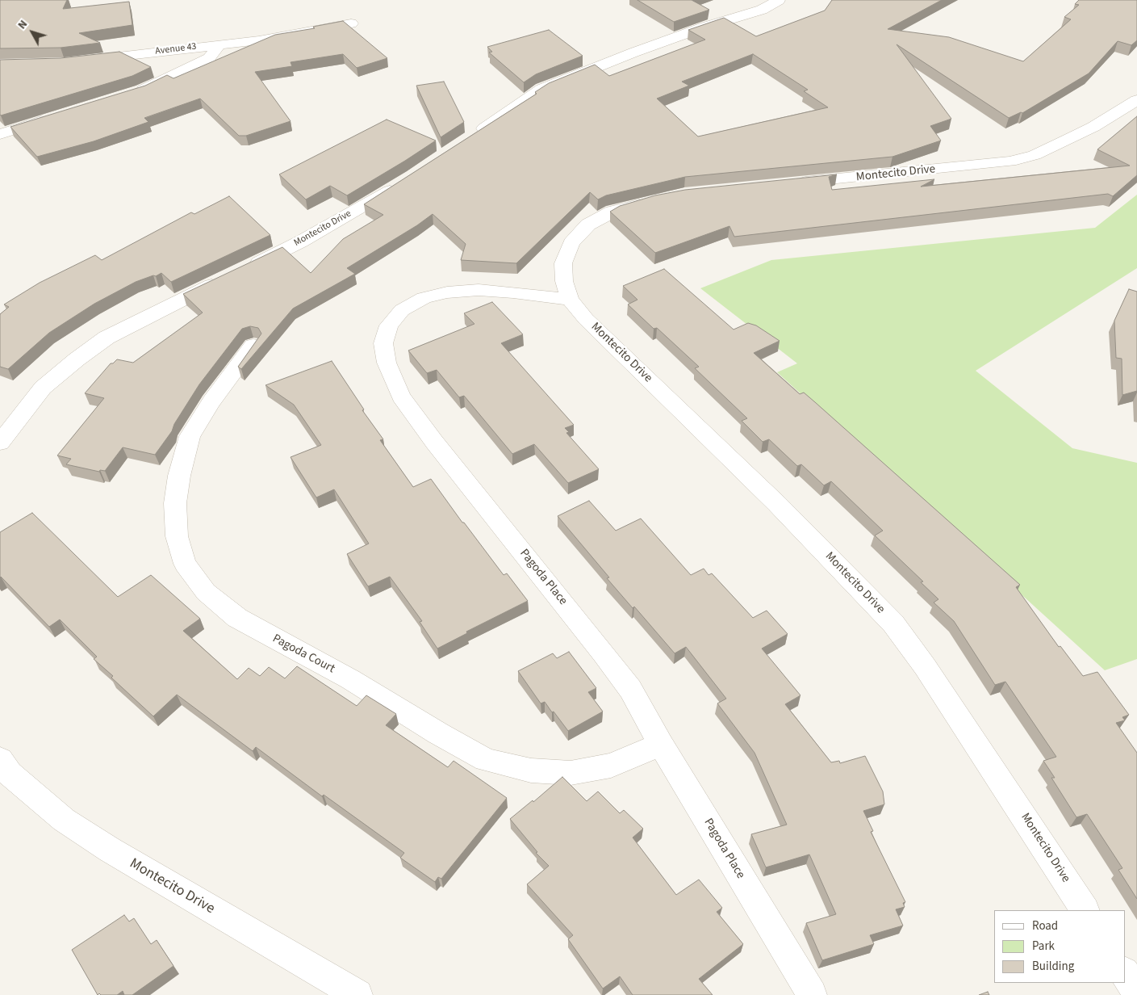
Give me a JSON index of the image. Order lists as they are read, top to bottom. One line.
{"streets":{"street":["Avenue 43","Montecito Drive","Pagoda Place","Pagoda Court"]},"crossings":[["Montecito Drive","Pagoda Place"],["Pagoda Place","Pagoda Court"]],"legend":["Road","Park","Building"],"north":"top left"}
